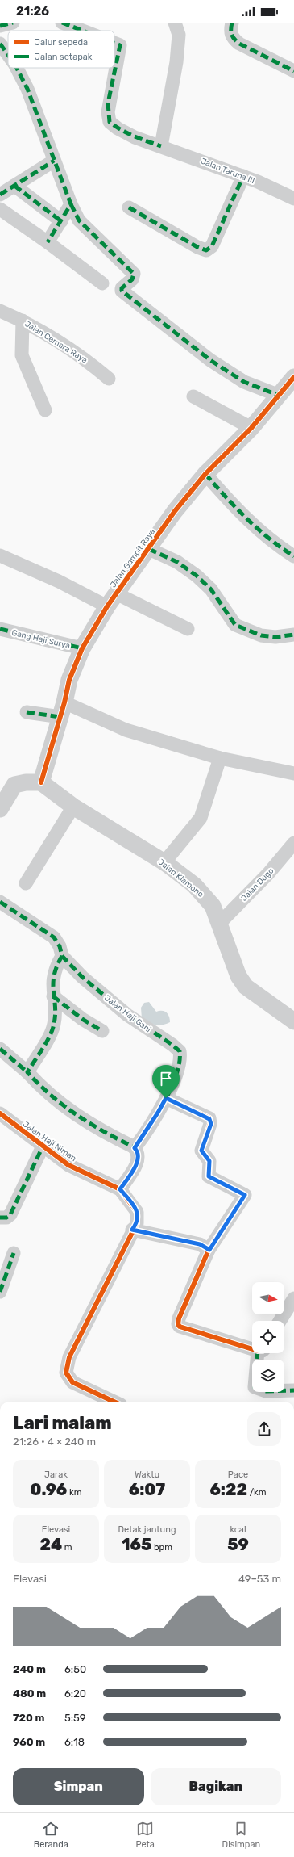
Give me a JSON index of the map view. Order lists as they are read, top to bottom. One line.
{"streets":{"street":["Jalan Taruna III","Jalan Cemara Raya","Jalan Gampit Raya","Gang Haji Surya","Jalan Klamono","Jalan Dugo","Jalan Haji Gani","Jalan Haji Niman"]},"crossings":[["Jalan Gampit Raya","Gang Haji Surya"],["Jalan Gampit Raya","Jalan Klamono"],["Jalan Klamono","Jalan Dugo"]],"legend":["Jalur sepeda","Jalan setapak"],"north":"right","page":{"status":"21:26","heading":["Lari malam","21:26 · 4 × 240 m"],"stats":[["Jarak","0.96 km"],["Waktu","6:07"],["Pace","6:22 /km"],["Elevasi","24 m"],["Detak jantung","165 bpm"],["kcal","59"]],"chart":["Elevasi","49–53 m"],"list":[{"name":"240 m","note":"6:50"},{"name":"480 m","note":"6:20"},{"name":"720 m","note":"5:59"},{"name":"960 m","note":"6:18"}],"buttons":["Simpan","Bagikan"],"tabs":["Beranda","Peta","Disimpan"]}}
